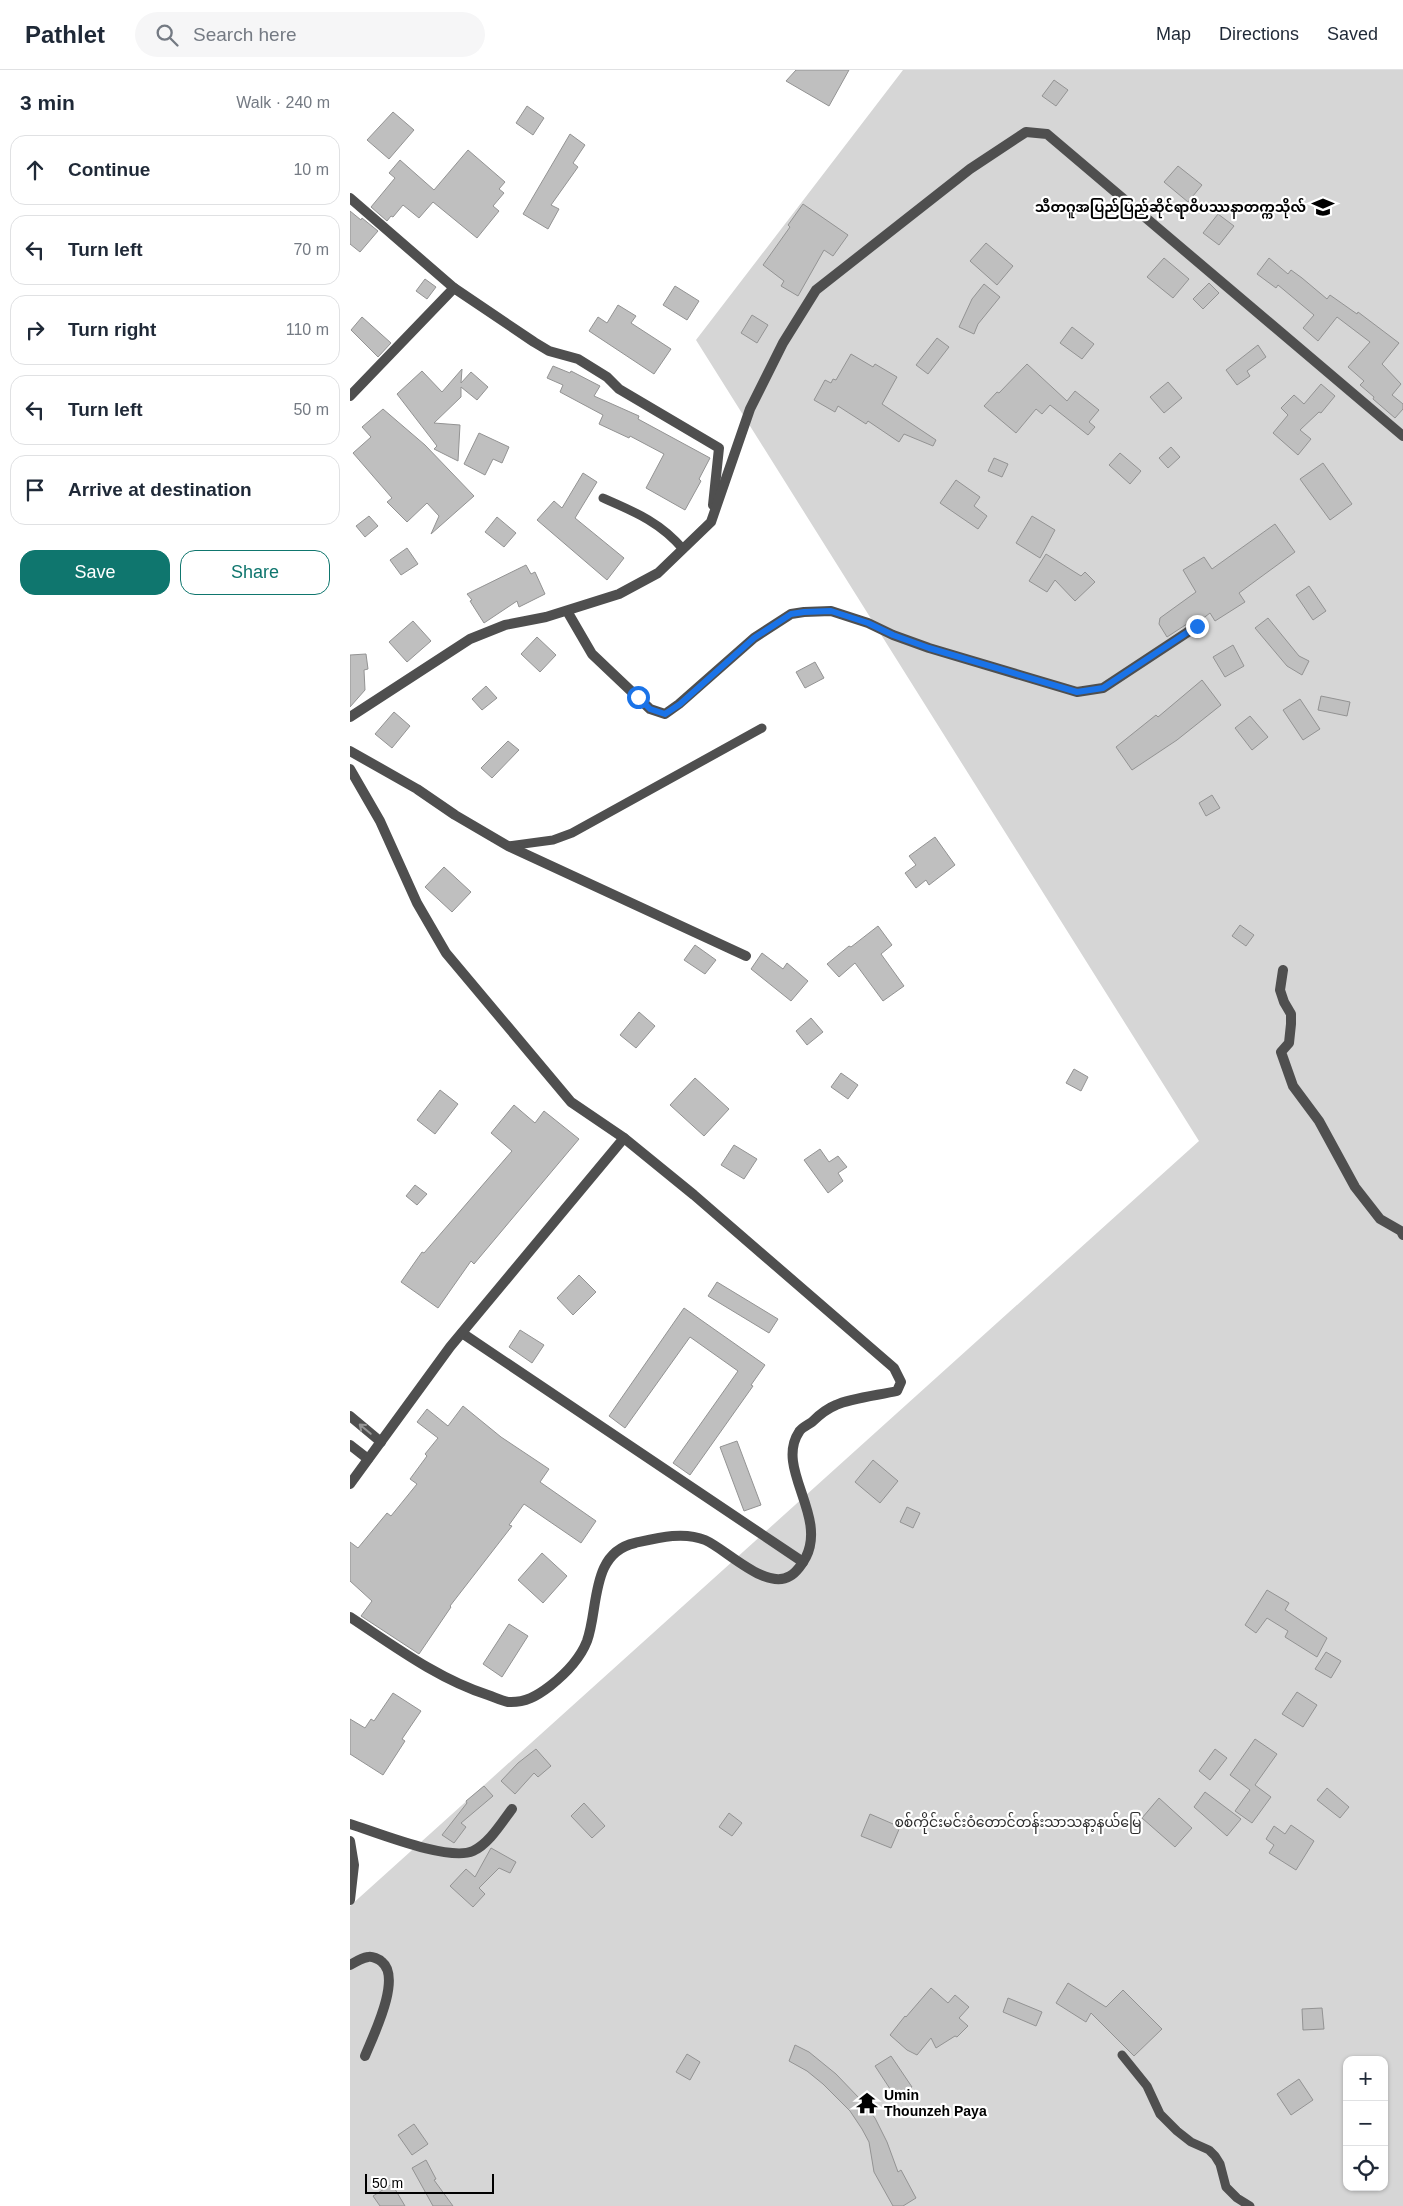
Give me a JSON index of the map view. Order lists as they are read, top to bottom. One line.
{"parks":["စစ်ကိုင်းမင်းဝံတောင်တန်းသာသနာ့နယ်မြေ"],"places":{"school or university":["သီတဂူအပြည်ပြည်ဆိုင်ရာဝိပဿနာတက္ကသိုလ်"],"temple":["Umin Thounzeh Paya"]},"scale_bar":"50 m","page":{"header":"Pathlet","search":"Search here","nav":["Map","Directions","Saved"],"heading":["3 min","Walk · 240 m"],"list":[["Continue","10 m"],["Turn left","70 m"],["Turn right","110 m"],["Turn left","50 m"],"Arrive at destination"],"buttons":["Save","Share"],"map_buttons":["+","−"],"scale":"50 m"}}
